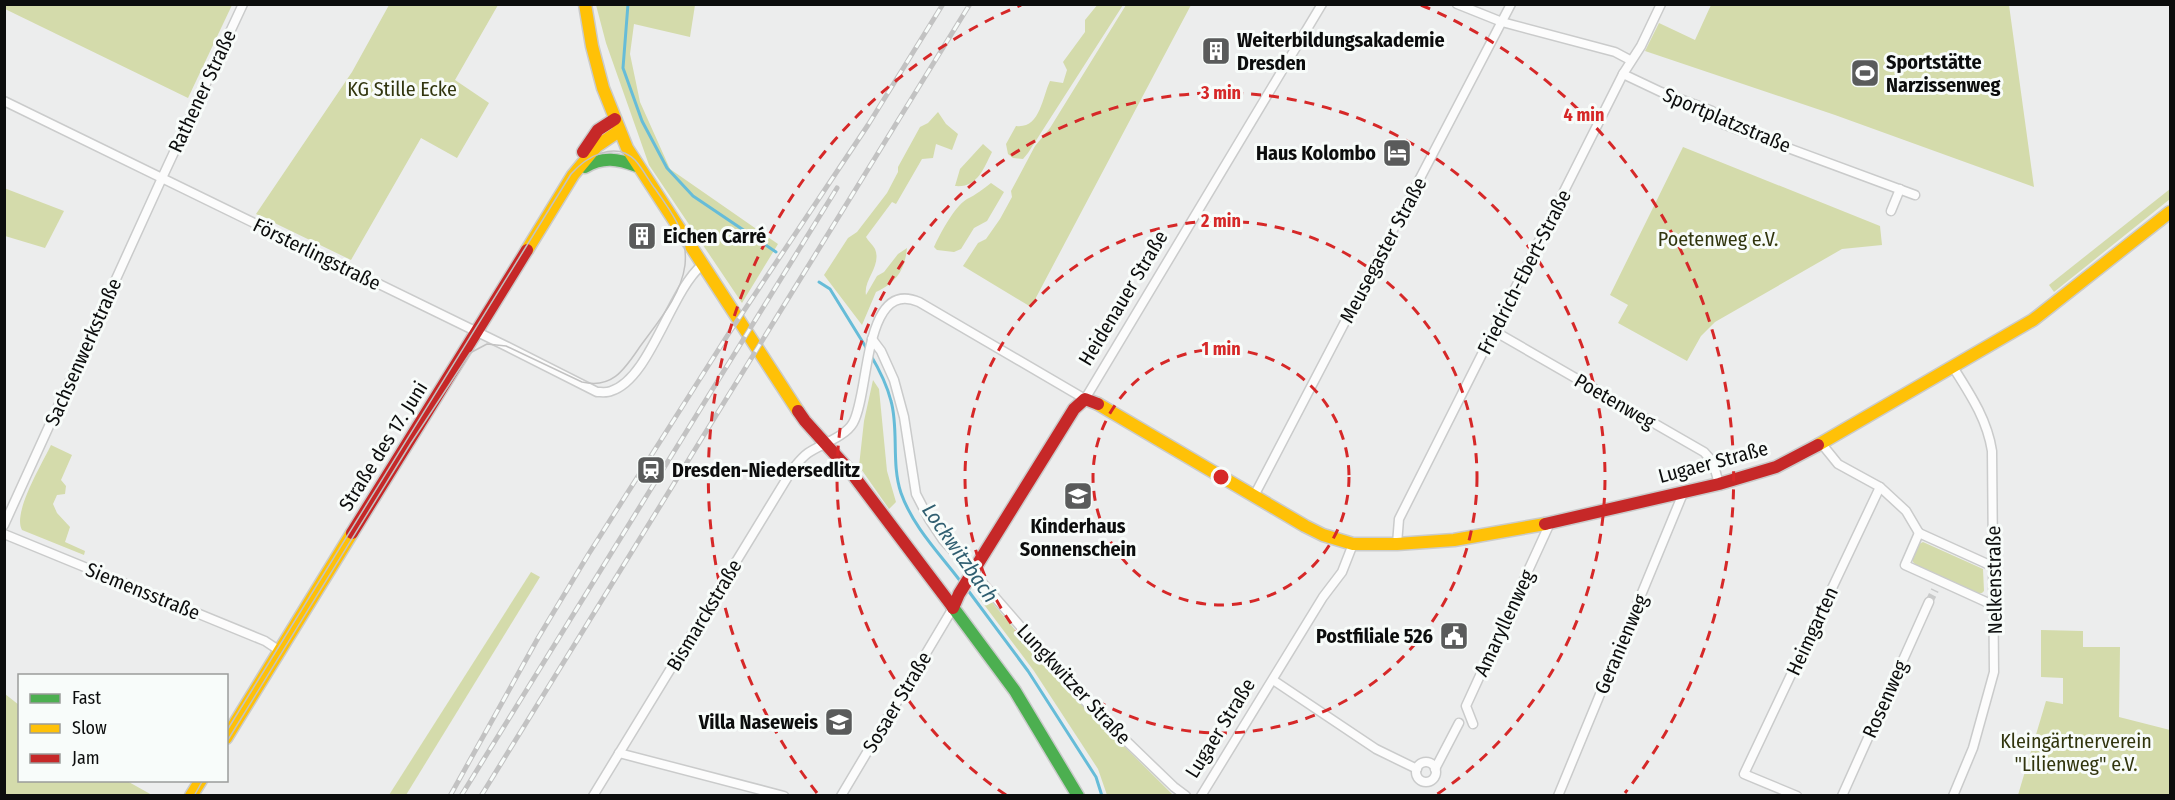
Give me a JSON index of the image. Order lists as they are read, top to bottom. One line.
{"streets":{"street":["Rathener Straße","Sportplatzstraße","Meusegaster Straße","Försterlingstraße","Friedrich-Ebert-Straße","Heidenauer Straße","Sachsenwerkstraße","Poetenweg","Straße des 17. Juni","Lugaer Straße","Nelkenstraße","Siemensstraße","Bismarckstraße","Amaryllenweg","Heimgarten","Geranienweg","Lungkwitzer Straße","Rosenweg","Sosaer Straße"]},"crossings":[["Rathener Straße","Försterlingstraße"],["Rathener Straße","Sachsenwerkstraße"],["Sportplatzstraße","Friedrich-Ebert-Straße"],["Försterlingstraße","Sachsenwerkstraße"],["Försterlingstraße","Straße des 17. Juni"],["Friedrich-Ebert-Straße","Poetenweg"],["Friedrich-Ebert-Straße","Lugaer Straße"],["Heidenauer Straße","Bismarckstraße"],["Heidenauer Straße","Lungkwitzer Straße"],["Heidenauer Straße","Sosaer Straße"],["Poetenweg","Lugaer Straße"],["Straße des 17. Juni","Siemensstraße"],["Lugaer Straße","Nelkenstraße"],["Lugaer Straße","Amaryllenweg"],["Lugaer Straße","Geranienweg"],["Bismarckstraße","Lungkwitzer Straße"]],"water":["Lockwitzbach"],"parks":["KG Stille Ecke","Poetenweg e.V.","Kleingärtnerverein \"Lilienweg\" e.V."],"places":{"building":["Weiterbildungsakademie Dresden","Eichen Carré"],"sports":["Sportstätte Narzissenweg"],"hotel":["Haus Kolombo"],"station":["Dresden-Niedersedlitz"],"school or university":["Kinderhaus Sonnenschein","Villa Naseweis"],"public building":["Postfiliale 526"]},"legend":["Fast","Slow","Jam"],"rings":["3 min","4 min","2 min","1 min"]}
